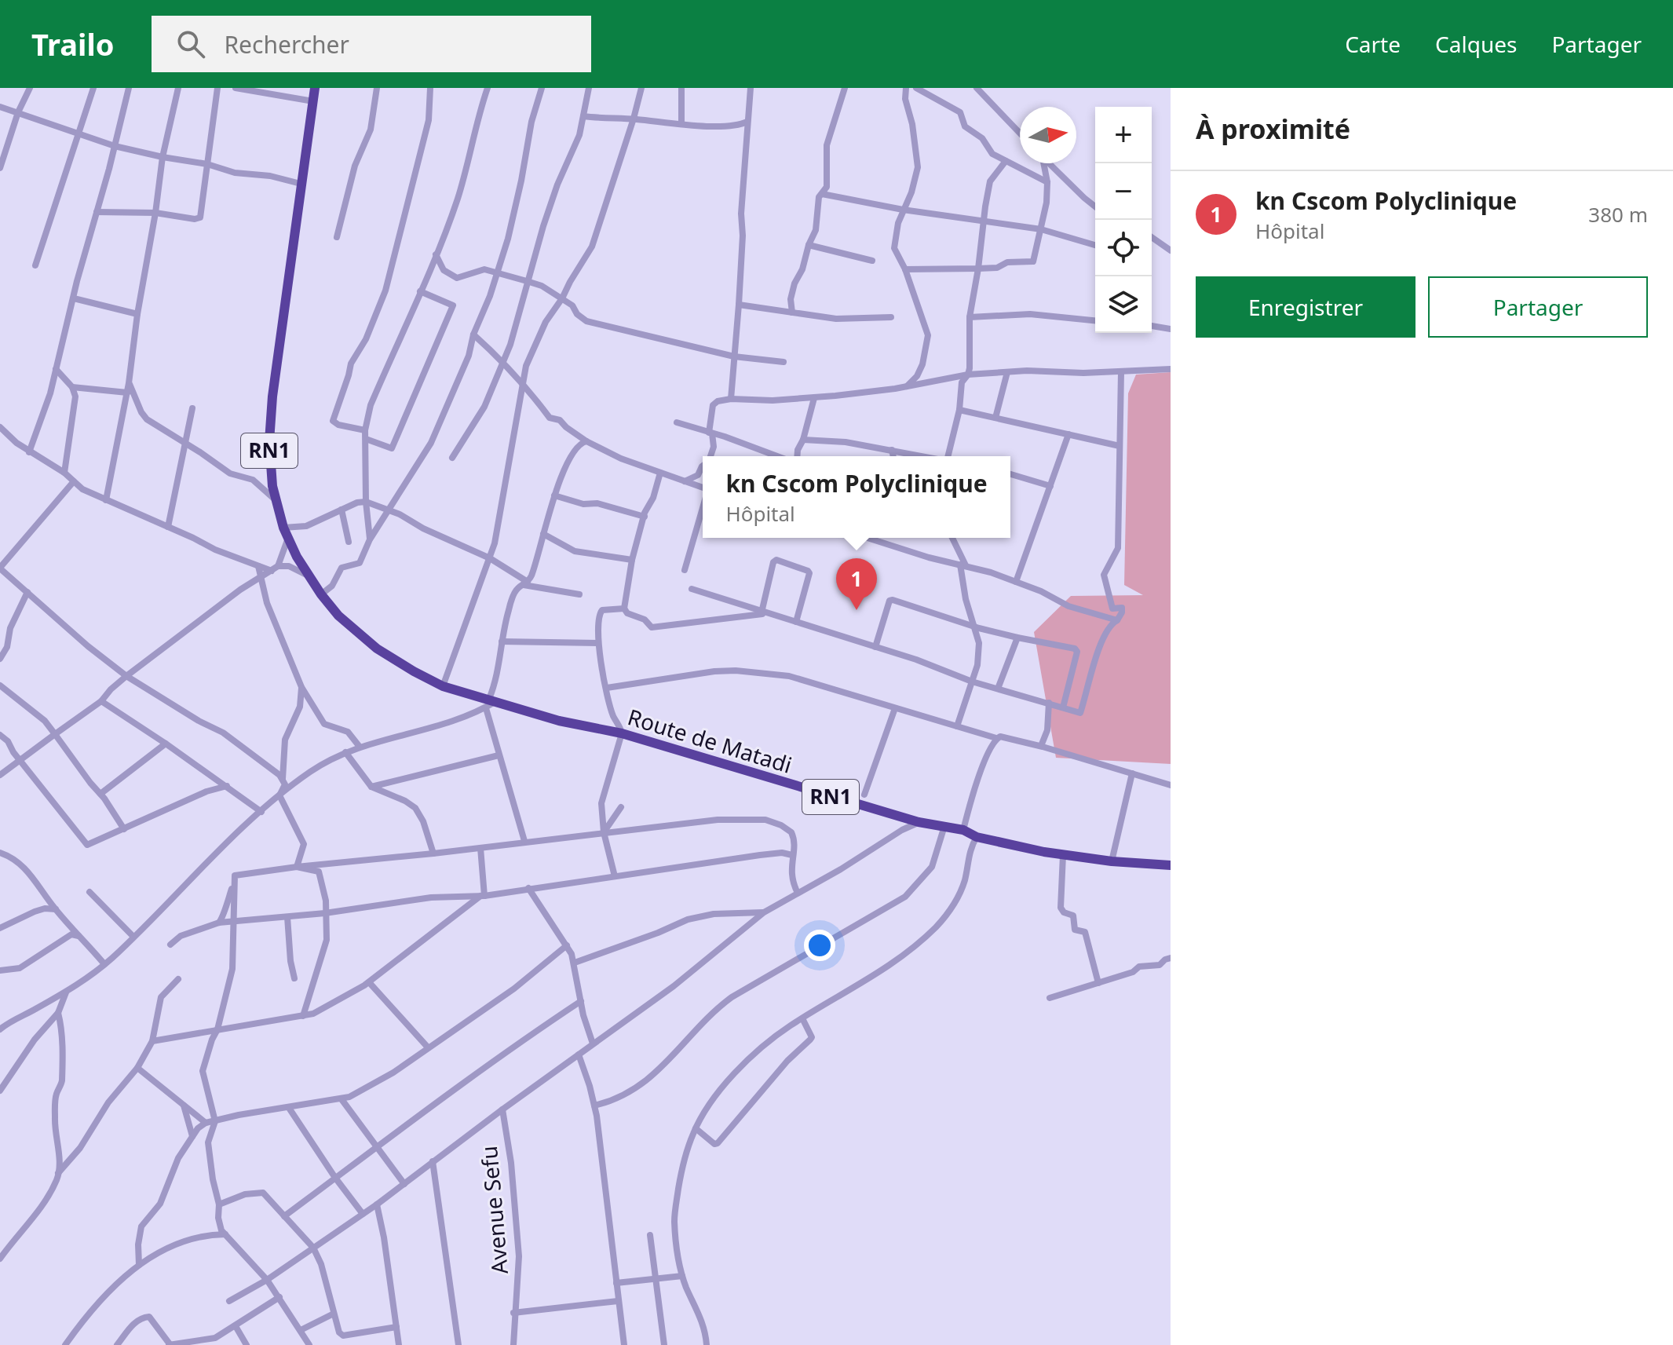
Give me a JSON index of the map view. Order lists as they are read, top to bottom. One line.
{"streets":{"highway":["RN1","Route de Matadi"],"street":["Avenue Sefu"]},"crossings":[["RN1","Route de Matadi"]],"north":"right","page":{"header":"Trailo","search":"Rechercher","nav":["Carte","Calques","Partager"],"heading":"À proximité","map_buttons":["+","−"],"list":[{"mark":"1","name":"kn Cscom Polyclinique","note":"Hôpital","value":"380 m"}],"buttons":["Enregistrer","Partager"],"popup":["kn Cscom Polyclinique","Hôpital"],"pins":"1"}}
